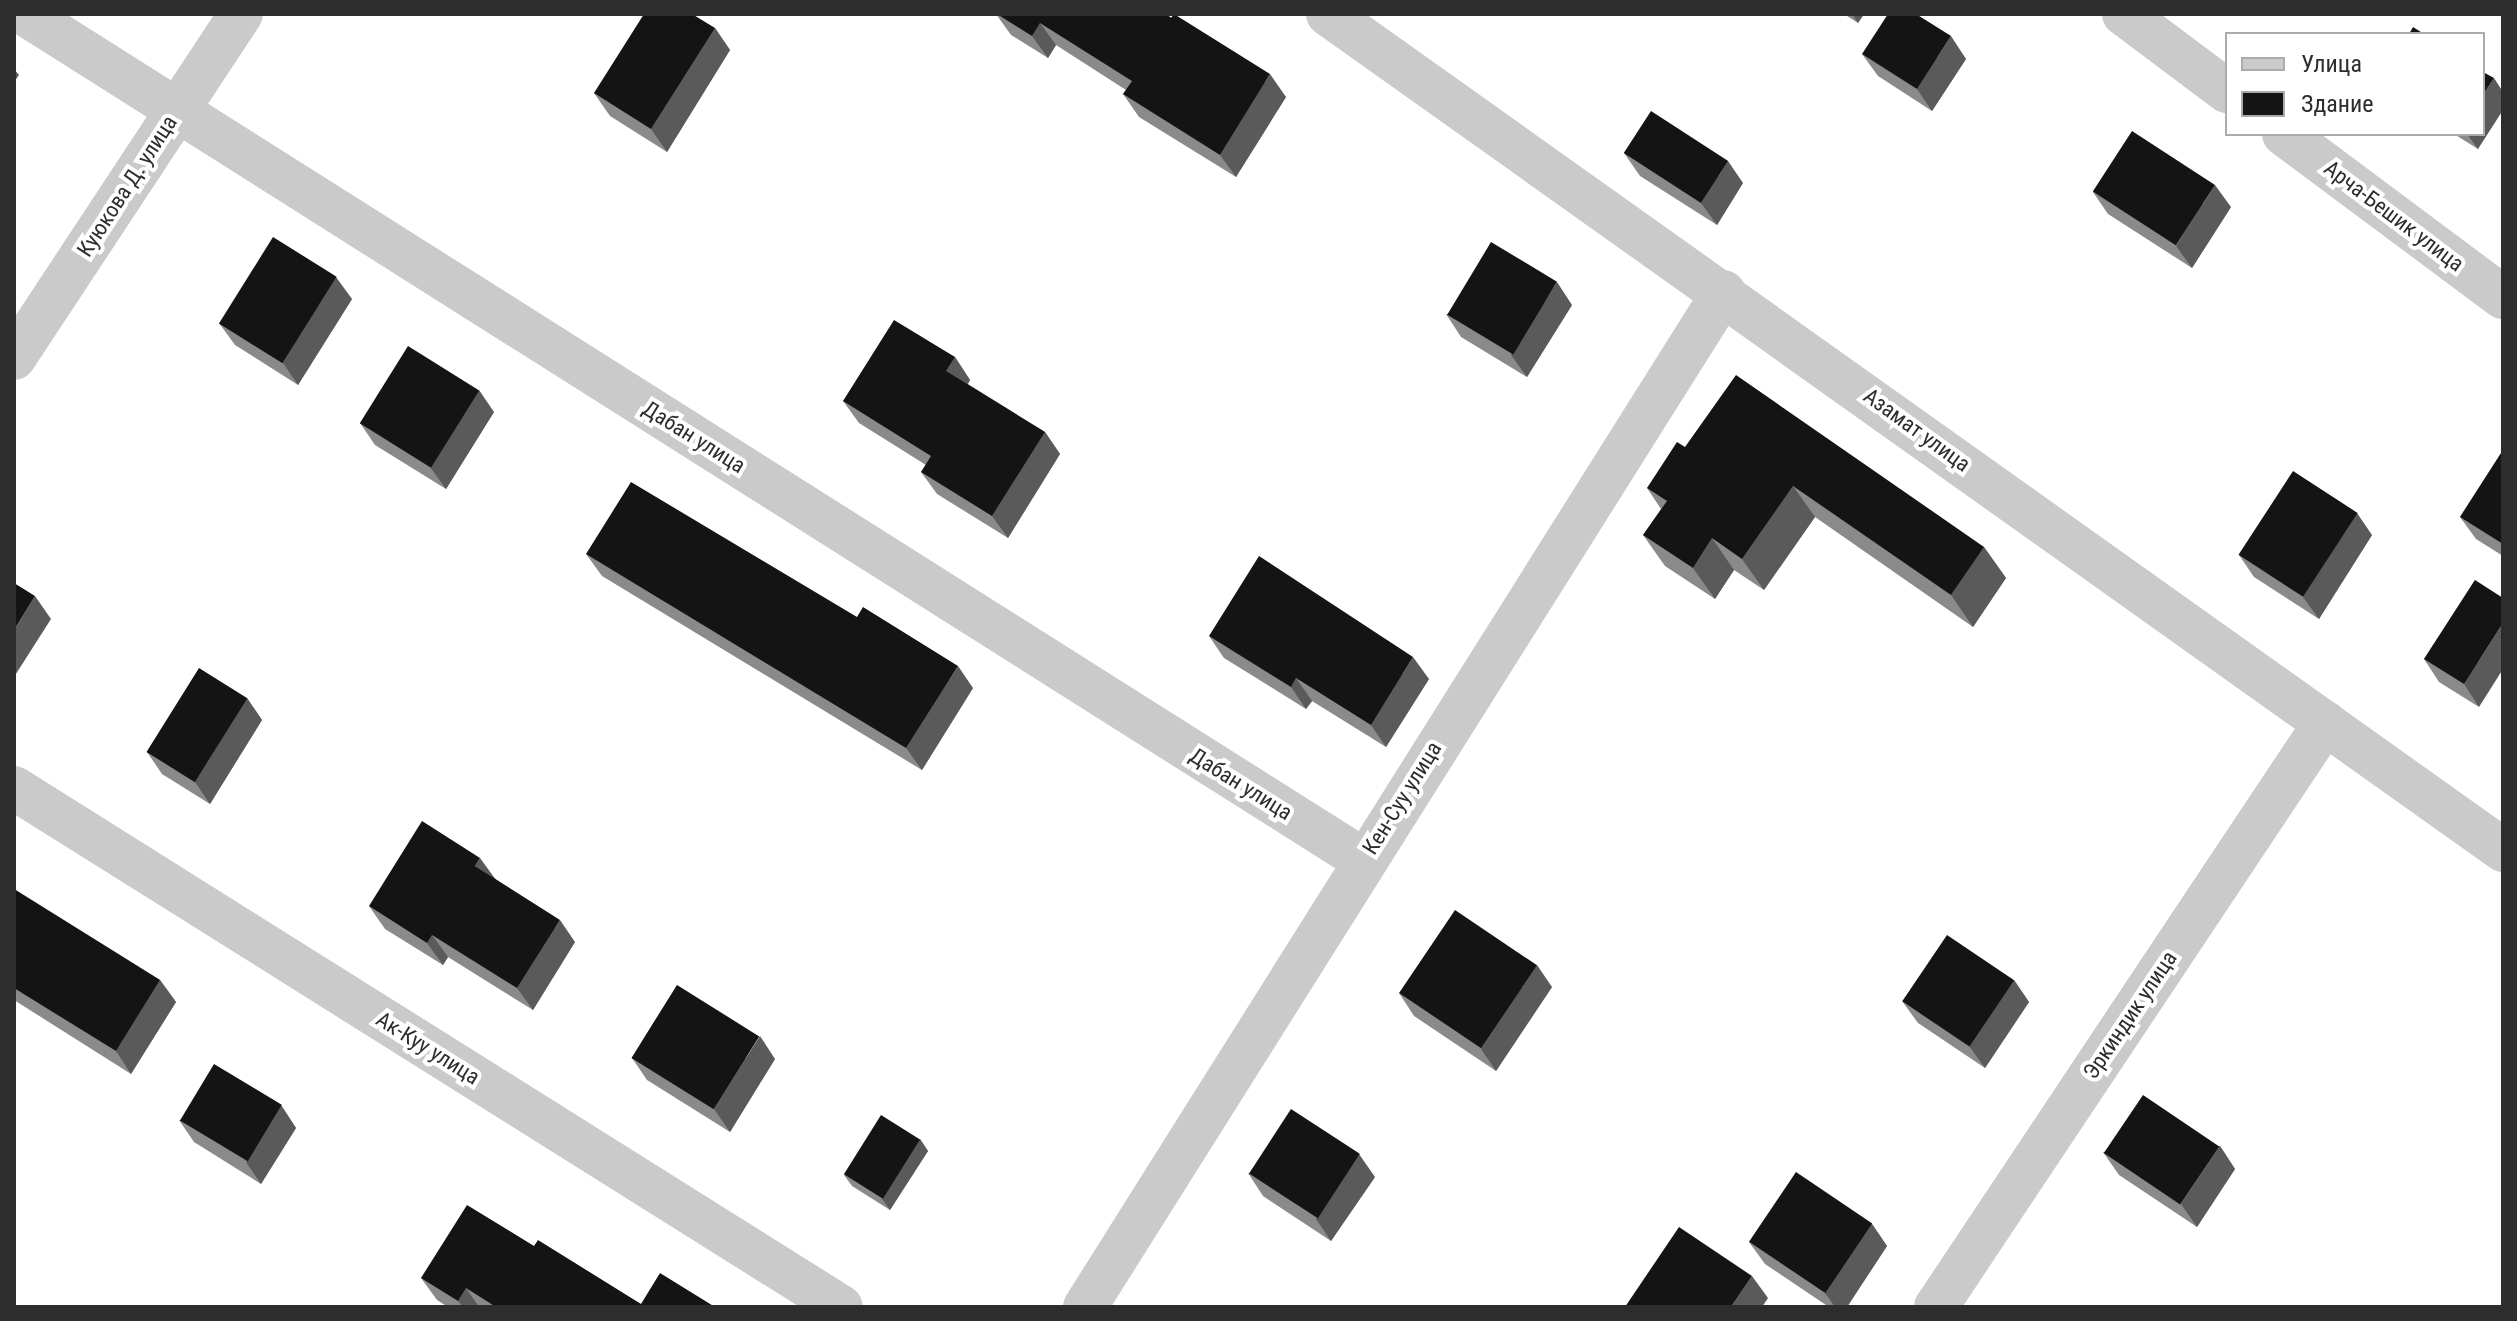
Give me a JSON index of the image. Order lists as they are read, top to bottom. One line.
{"streets":{"street":["Куюкова Д. улица","Арча-Бешик улица","Азамат улица","Дабан улица","Кен-Суу улица","Эркиндик улица","Ак-Куу улица"]},"crossings":[["Куюкова Д. улица","Дабан улица"],["Азамат улица","Кен-Суу улица"],["Азамат улица","Эркиндик улица"],["Дабан улица","Кен-Суу улица"]],"legend":["Улица","Здание"]}
